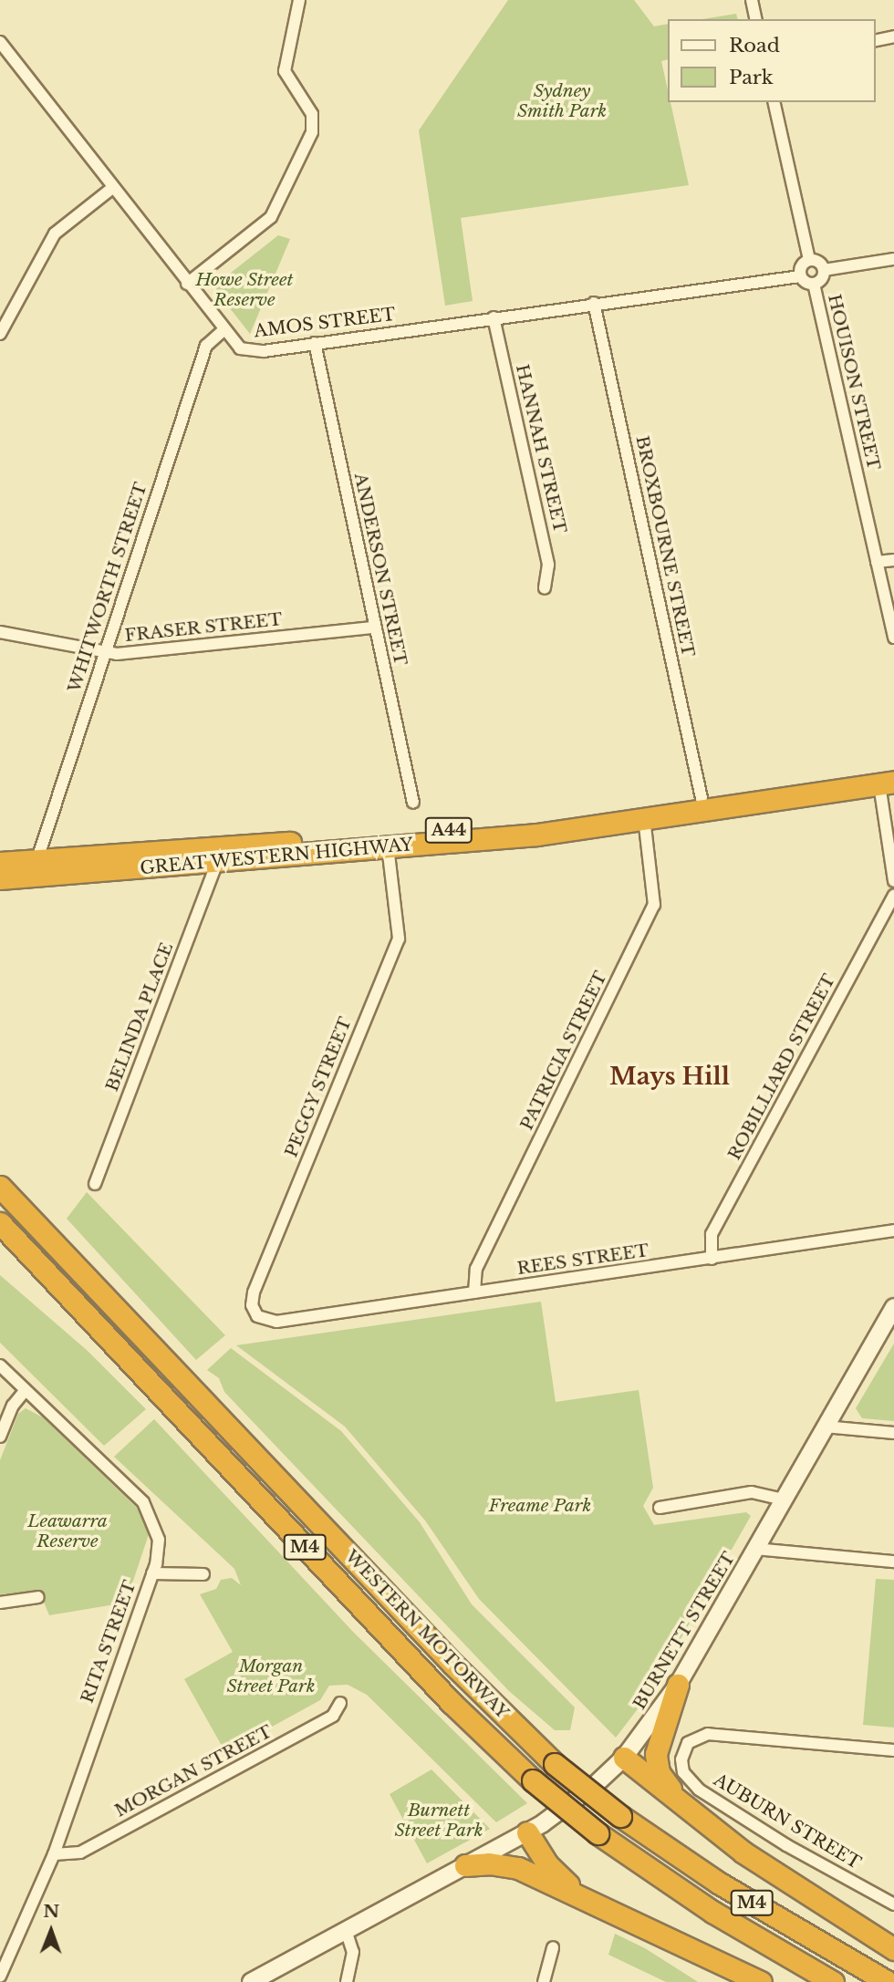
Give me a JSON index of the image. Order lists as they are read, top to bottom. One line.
{"streets":{"highway":["A44","GREAT WESTERN HIGHWAY","M4","WESTERN MOTORWAY"],"main road":["BURNETT STREET"],"street":["AMOS STREET","HOUISON STREET","HANNAH STREET","BROXBOURNE STREET","ANDERSON STREET","WHITWORTH STREET","FRASER STREET","BELINDA PLACE","PATRICIA STREET","ROBILLIARD STREET","PEGGY STREET","REES STREET","RITA STREET","MORGAN STREET","AUBURN STREET"]},"crossings":[["AMOS STREET","HOUISON STREET"],["AMOS STREET","HANNAH STREET"],["AMOS STREET","BROXBOURNE STREET"],["AMOS STREET","ANDERSON STREET"],["AMOS STREET","WHITWORTH STREET"],["BROXBOURNE STREET","GREAT WESTERN HIGHWAY"],["ANDERSON STREET","FRASER STREET"],["WHITWORTH STREET","FRASER STREET"],["WHITWORTH STREET","GREAT WESTERN HIGHWAY"],["GREAT WESTERN HIGHWAY","BELINDA PLACE"],["GREAT WESTERN HIGHWAY","PATRICIA STREET"],["GREAT WESTERN HIGHWAY","PEGGY STREET"],["PATRICIA STREET","REES STREET"],["ROBILLIARD STREET","REES STREET"],["PEGGY STREET","REES STREET"],["RITA STREET","MORGAN STREET"]],"districts":["Mays Hill"],"parks":["Sydney Smith Park","Howe Street Reserve","Freame Park","Leawarra Reserve","Morgan Street Park","Burnett Street Park"],"legend":["Road","Park"],"north":"top"}
